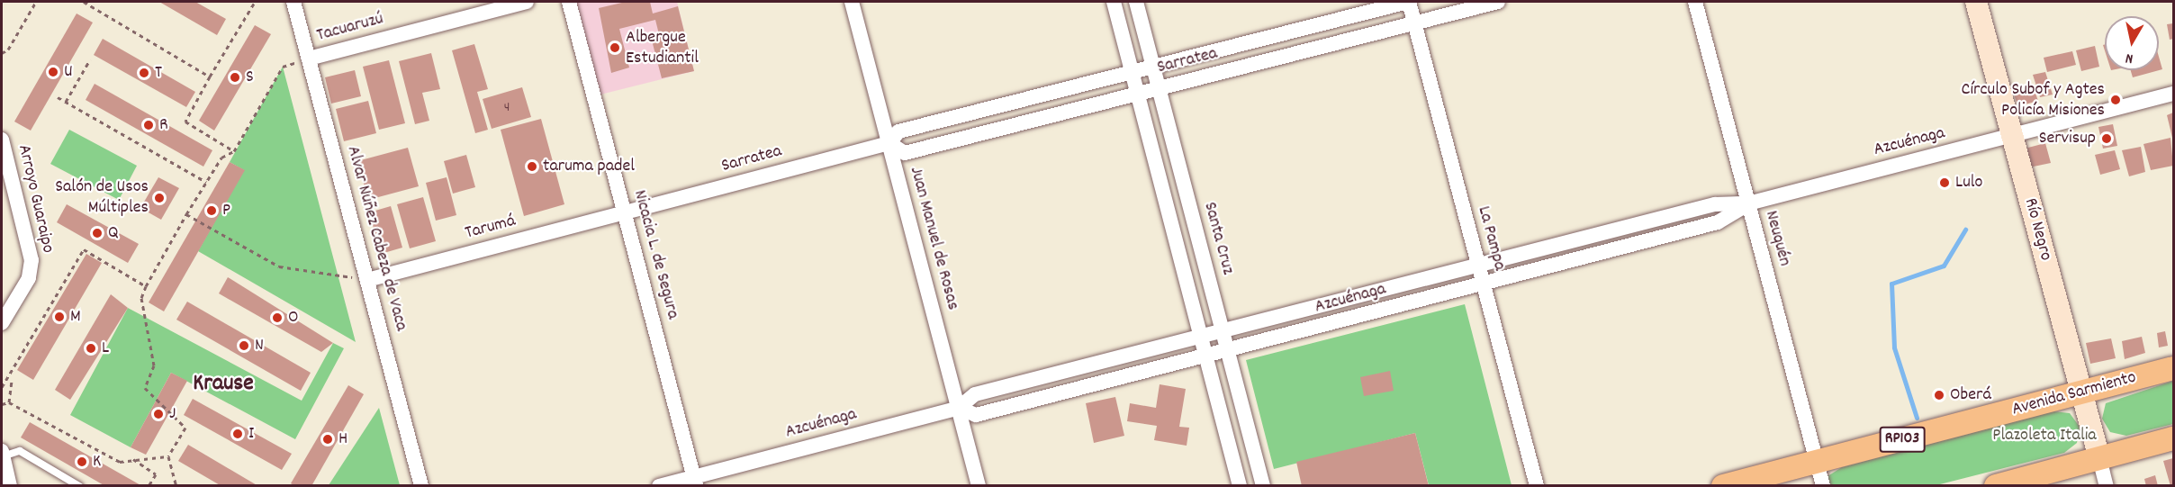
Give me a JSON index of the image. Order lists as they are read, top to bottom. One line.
{"streets":{"main road":["Avenida Sarmiento","RP103"],"street":["Tacuaruzú","Sarratea","Azcuénaga","Arroyo Guaraipo","Tarumá","Río Negro","Alvar Núñez Cabeza de Vaca","Juan Manuel de Rosas","Santa Cruz","La Pampa","Neuquén","Nicacia L. de Segura"]},"crossings":[["Tacuaruzú","Alvar Núñez Cabeza de Vaca"],["Sarratea","Tarumá"],["Sarratea","Juan Manuel de Rosas"],["Sarratea","Santa Cruz"],["Sarratea","La Pampa"],["Sarratea","Nicacia L. de Segura"],["Azcuénaga","Río Negro"],["Azcuénaga","Juan Manuel de Rosas"],["Azcuénaga","Santa Cruz"],["Azcuénaga","La Pampa"],["Azcuénaga","Neuquén"],["Azcuénaga","Nicacia L. de Segura"],["Tarumá","Alvar Núñez Cabeza de Vaca"],["Tarumá","Nicacia L. de Segura"],["Río Negro","Avenida Sarmiento"],["Neuquén","Avenida Sarmiento"]],"districts":["Krause"],"parks":["Plazoleta Italia"],"places":["Albergue Estudiantil","U","T","S","Círculo Subof y Agtes Policía Misiones","R","Servisup","taruma padel","Lulo","Salón de Usos Múltiples","P","Q","M","O","N","L","Oberá","J","I","H","K"],"house_numbers":["4"],"north":"bottom"}
